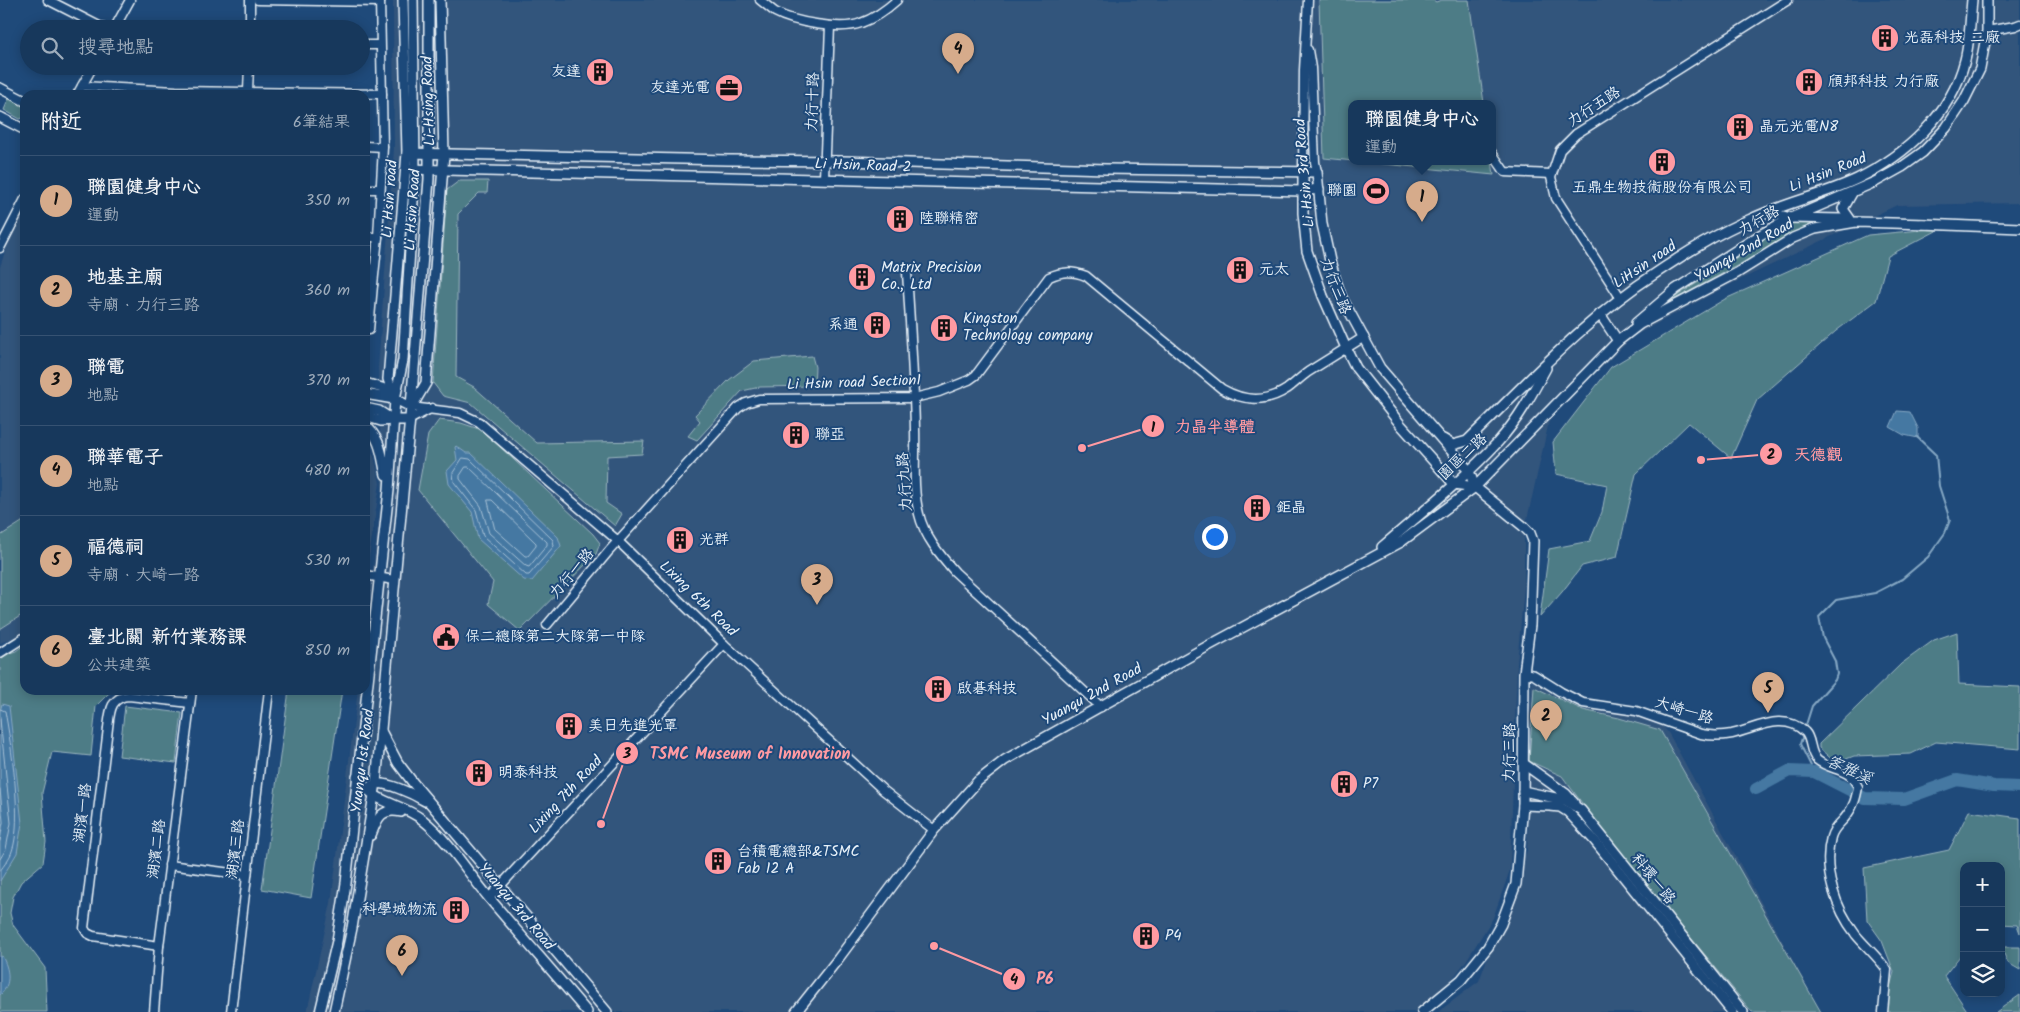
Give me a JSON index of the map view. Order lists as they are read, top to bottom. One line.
{"streets":{"street":["Li-Hsing Road","力行十路","力行五路","Li Hsin Road 2","Li Hsin 3rd Road","Li Hsin Road","Li Hsin road","力行路","Yuanqu 2nd Road","LiHsin road","力行三路","Li Hsin road Section1","園區二路","力行九路","力行一路","Lixing 6th Road","大崎一路","Yuanqu 1st Road","Lixing 7th Road","湖濱一路","湖濱二路","湖濱三路","科環一路","Yuanqu 3rd Road"]},"crossings":[["Li-Hsing Road","Li Hsin Road 2"],["Li-Hsing Road","Li Hsin Road"],["Li-Hsing Road","Lixing 6th Road"],["力行十路","Li Hsin Road 2"],["力行五路","LiHsin road"],["Li Hsin Road 2","Li Hsin 3rd Road"],["Li Hsin Road 2","Li Hsin Road"],["Li Hsin Road 2","Li Hsin road"],["Li Hsin Road 2","力行三路"],["Li Hsin 3rd Road","力行三路"],["Li Hsin 3rd Road","Li Hsin road Section1"],["Li Hsin Road","Li Hsin road"],["Li Hsin Road","力行路"],["Li Hsin Road","Yuanqu 2nd Road"],["Li Hsin Road","LiHsin road"],["Li Hsin Road","Lixing 6th Road"],["Li Hsin Road","Yuanqu 1st Road"],["力行路","Yuanqu 2nd Road"],["力行路","園區二路"],["Yuanqu 2nd Road","LiHsin road"],["Yuanqu 2nd Road","力行三路"],["Yuanqu 2nd Road","園區二路"],["Yuanqu 2nd Road","力行九路"],["Yuanqu 2nd Road","Lixing 6th Road"],["LiHsin road","園區二路"],["力行三路","Li Hsin road Section1"],["力行三路","園區二路"],["力行三路","大崎一路"],["力行三路","科環一路"],["Li Hsin road Section1","力行九路"],["Li Hsin road Section1","力行一路"],["Li Hsin road Section1","Lixing 6th Road"],["力行一路","Lixing 6th Road"],["Lixing 6th Road","Lixing 7th Road"],["Yuanqu 1st Road","Yuanqu 3rd Road"],["Lixing 7th Road","Yuanqu 3rd Road"],["湖濱一路","湖濱二路"]],"water":["客雅溪"],"places":{"building":["光磊科技 二廠","友達","頎邦科技 力行廠","晶元光電N8","五鼎生物技術股份有限公司","陸聯精密","元太","Matrix Precision Co., Ltd","系通","Kingston Technology company","聯亞","鉅晶","光群","啟碁科技","美日先進光罩","明泰科技","P7","台積電總部&TSMC Fab 12 A","科學城物流","P4"],"office":["友達光電"],"sports":["聯園"],"other":["力晶半導體","天德觀","TSMC Museum of Innovation","P6"],"public building":["保二總隊第二大隊第一中隊"]},"page":{"search":"搜尋地點","pins":["4","1","3","5","2","6"],"heading":["附近","6筆結果"],"popup":["聯園健身中心","運動"],"list":[{"mark":"1","name":"聯園健身中心","note":"運動","value":"350 m"},{"mark":"2","name":"地基主廟","note":"寺廟 · 力行三路","value":"360 m"},{"mark":"3","name":"聯電","note":"地點","value":"370 m"},{"mark":"4","name":"聯華電子","note":"地點","value":"480 m"},{"mark":"5","name":"福德祠","note":"寺廟 · 大崎一路","value":"530 m"},{"mark":"6","name":"臺北關 新竹業務課","note":"公共建築","value":"850 m"}],"map_buttons":["+","−"]}}
